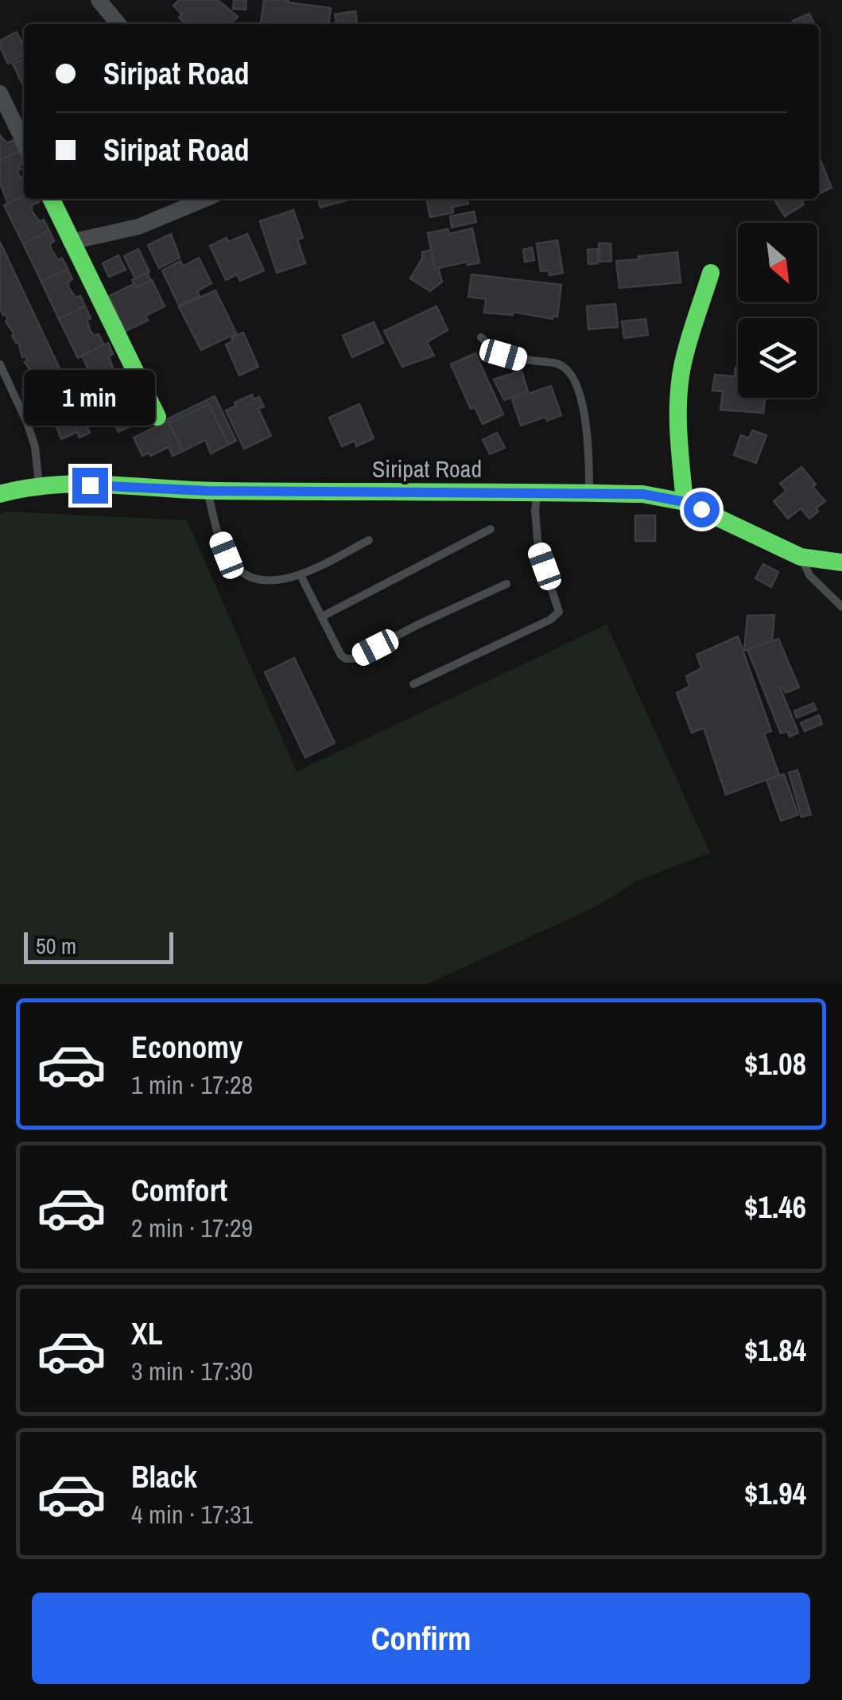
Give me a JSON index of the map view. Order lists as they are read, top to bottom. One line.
{"streets":{"street":["Siripat Road"]},"scale_bar":"50 m","north":"bottom right","page":{"banner":["Siripat Road","Siripat Road"],"bubble":"1 min","scale":"50 m","list":[{"name":"Economy","note":"1 min · 17:28","value":"$1.08"},{"name":"Comfort","note":"2 min · 17:29","value":"$1.46"},{"name":"XL","note":"3 min · 17:30","value":"$1.84"},{"name":"Black","note":"4 min · 17:31","value":"$1.94"}],"buttons":"Confirm"}}
